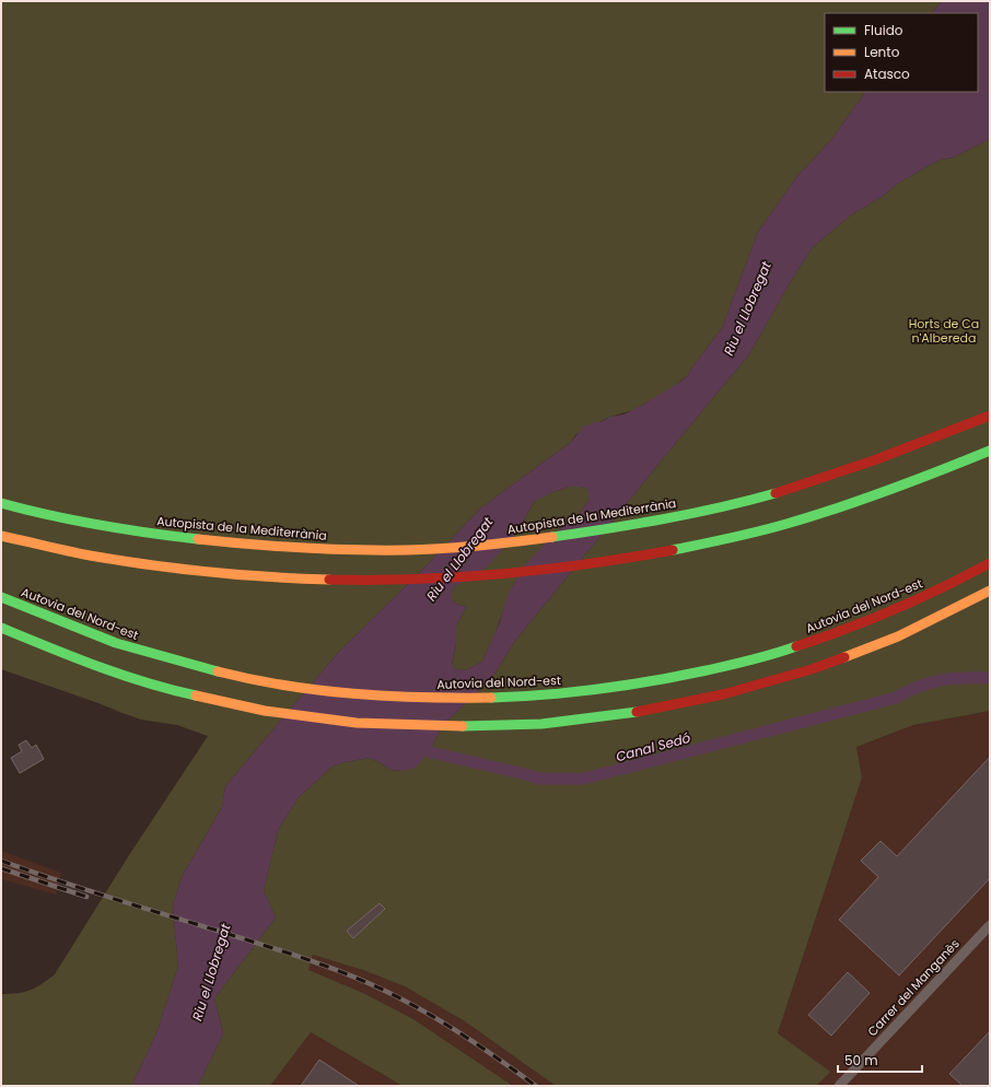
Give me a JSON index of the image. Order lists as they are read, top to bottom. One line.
{"streets":{"highway":["Autopista de la Mediterrània","Autovia del Nord-est"],"street":["Carrer del Manganès"]},"water":["Riu el Llobregat","Canal Sedó"],"parks":["Horts de Ca n'Albereda"],"legend":["Fluido","Lento","Atasco"],"scale_bar":"50 m"}
